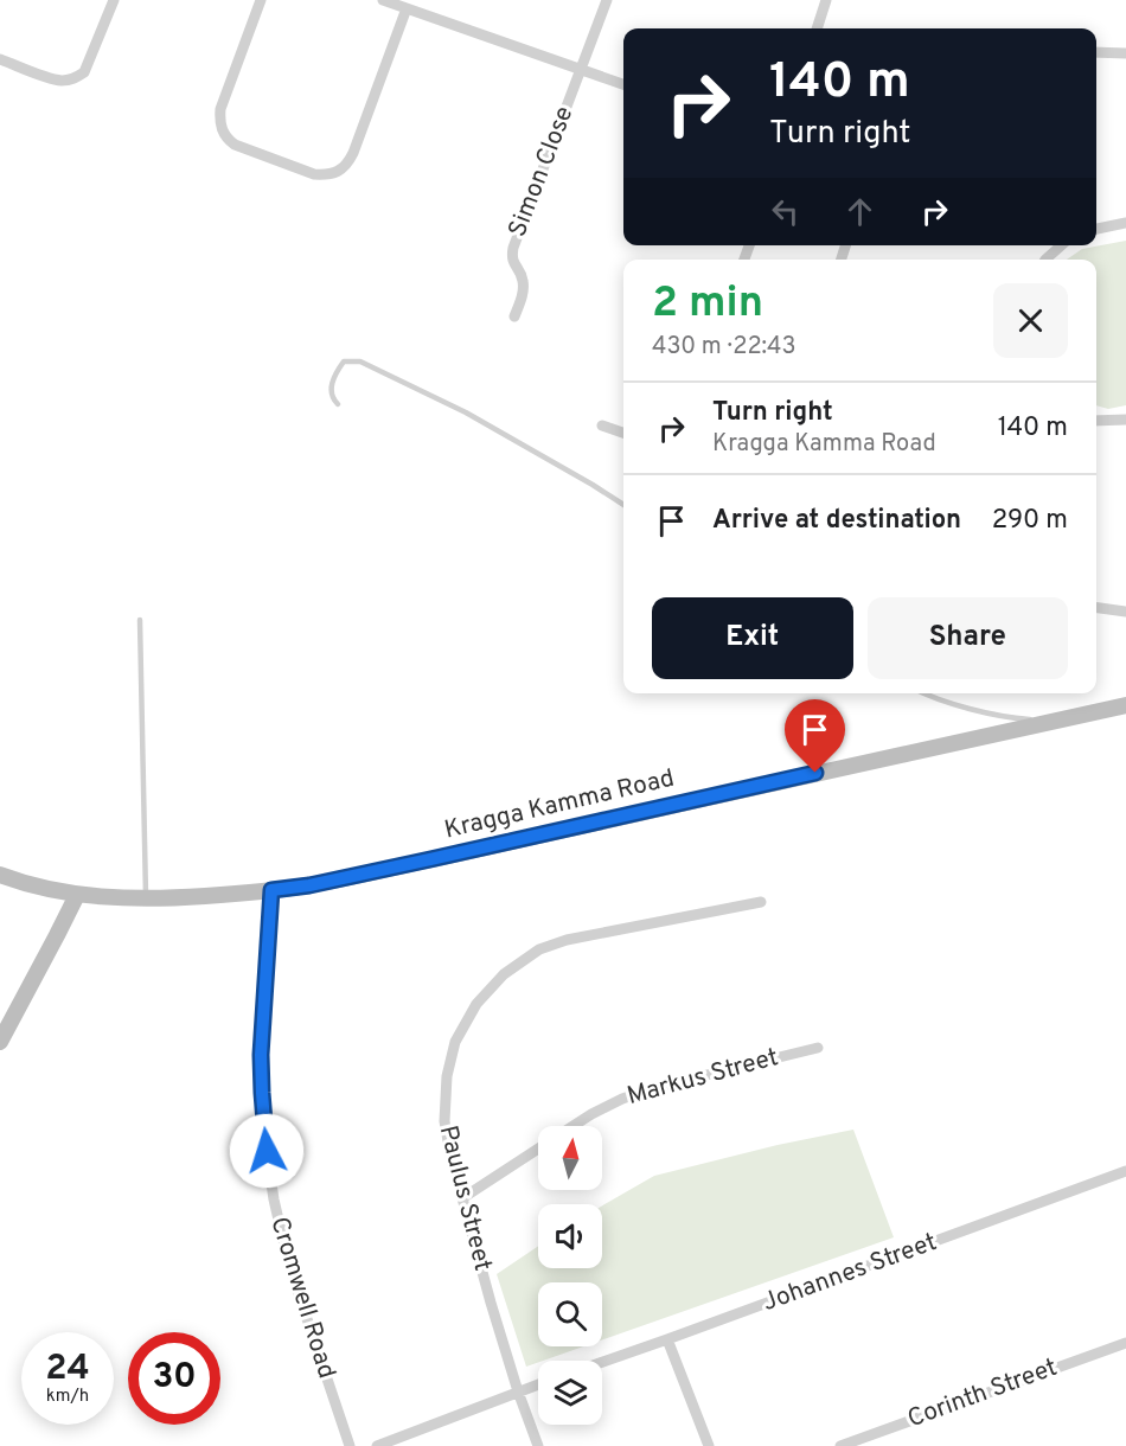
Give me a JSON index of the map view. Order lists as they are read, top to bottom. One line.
{"streets":{"main road":["Kragga Kamma Road"],"street":["Simon Close","Markus Street","Paulus Street","Johannes Street","Cromwell Road","Corinth Street"]},"crossings":[["Kragga Kamma Road","Cromwell Road"],["Markus Street","Paulus Street"]],"north":"top","page":{"turn":["140 m","Turn right"],"heading":["2 min","430 m · 22:43"],"list":[{"name":"Turn right","note":"Kragga Kamma Road","value":"140 m"},{"name":"Arrive at destination","value":"290 m"}],"buttons":["Exit","Share"],"speed":"24 km/h","limit":"30"}}
